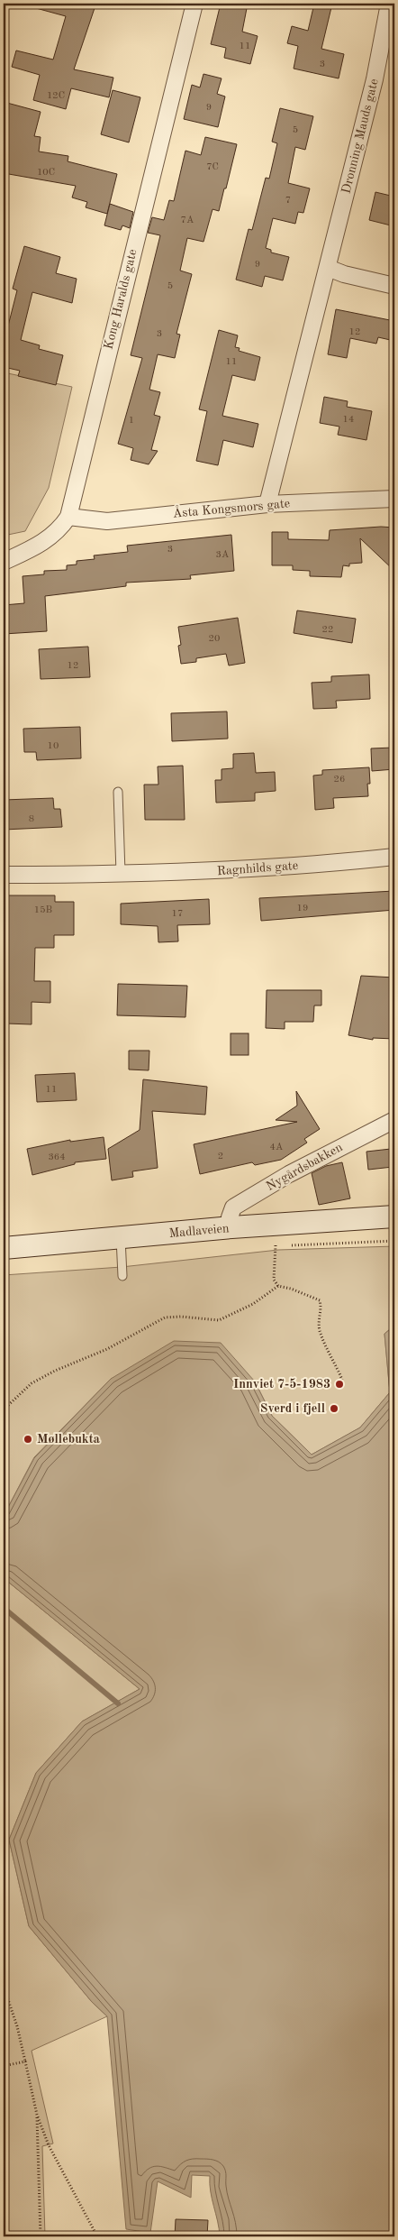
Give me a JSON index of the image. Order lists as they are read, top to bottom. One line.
{"streets":{"main road":["Madlaveien"],"street":["Dronning Mauds gate","Kong Haralds gate","Åsta Kongsmors gate","Ragnhilds gate","Nygårdsbakken"]},"crossings":[["Dronning Mauds gate","Åsta Kongsmors gate"],["Kong Haralds gate","Åsta Kongsmors gate"],["Nygårdsbakken","Madlaveien"]],"places":["Innviet 7-5-1983","Sverd i fjell","Møllebukta"],"house_numbers":["11","3","12C","9","5","7C","10C","7","7A","9","5","12","3","11","14","1","3","3A","22","20","12","10","26","8","19","15B","17","11","4A","2","364"]}
